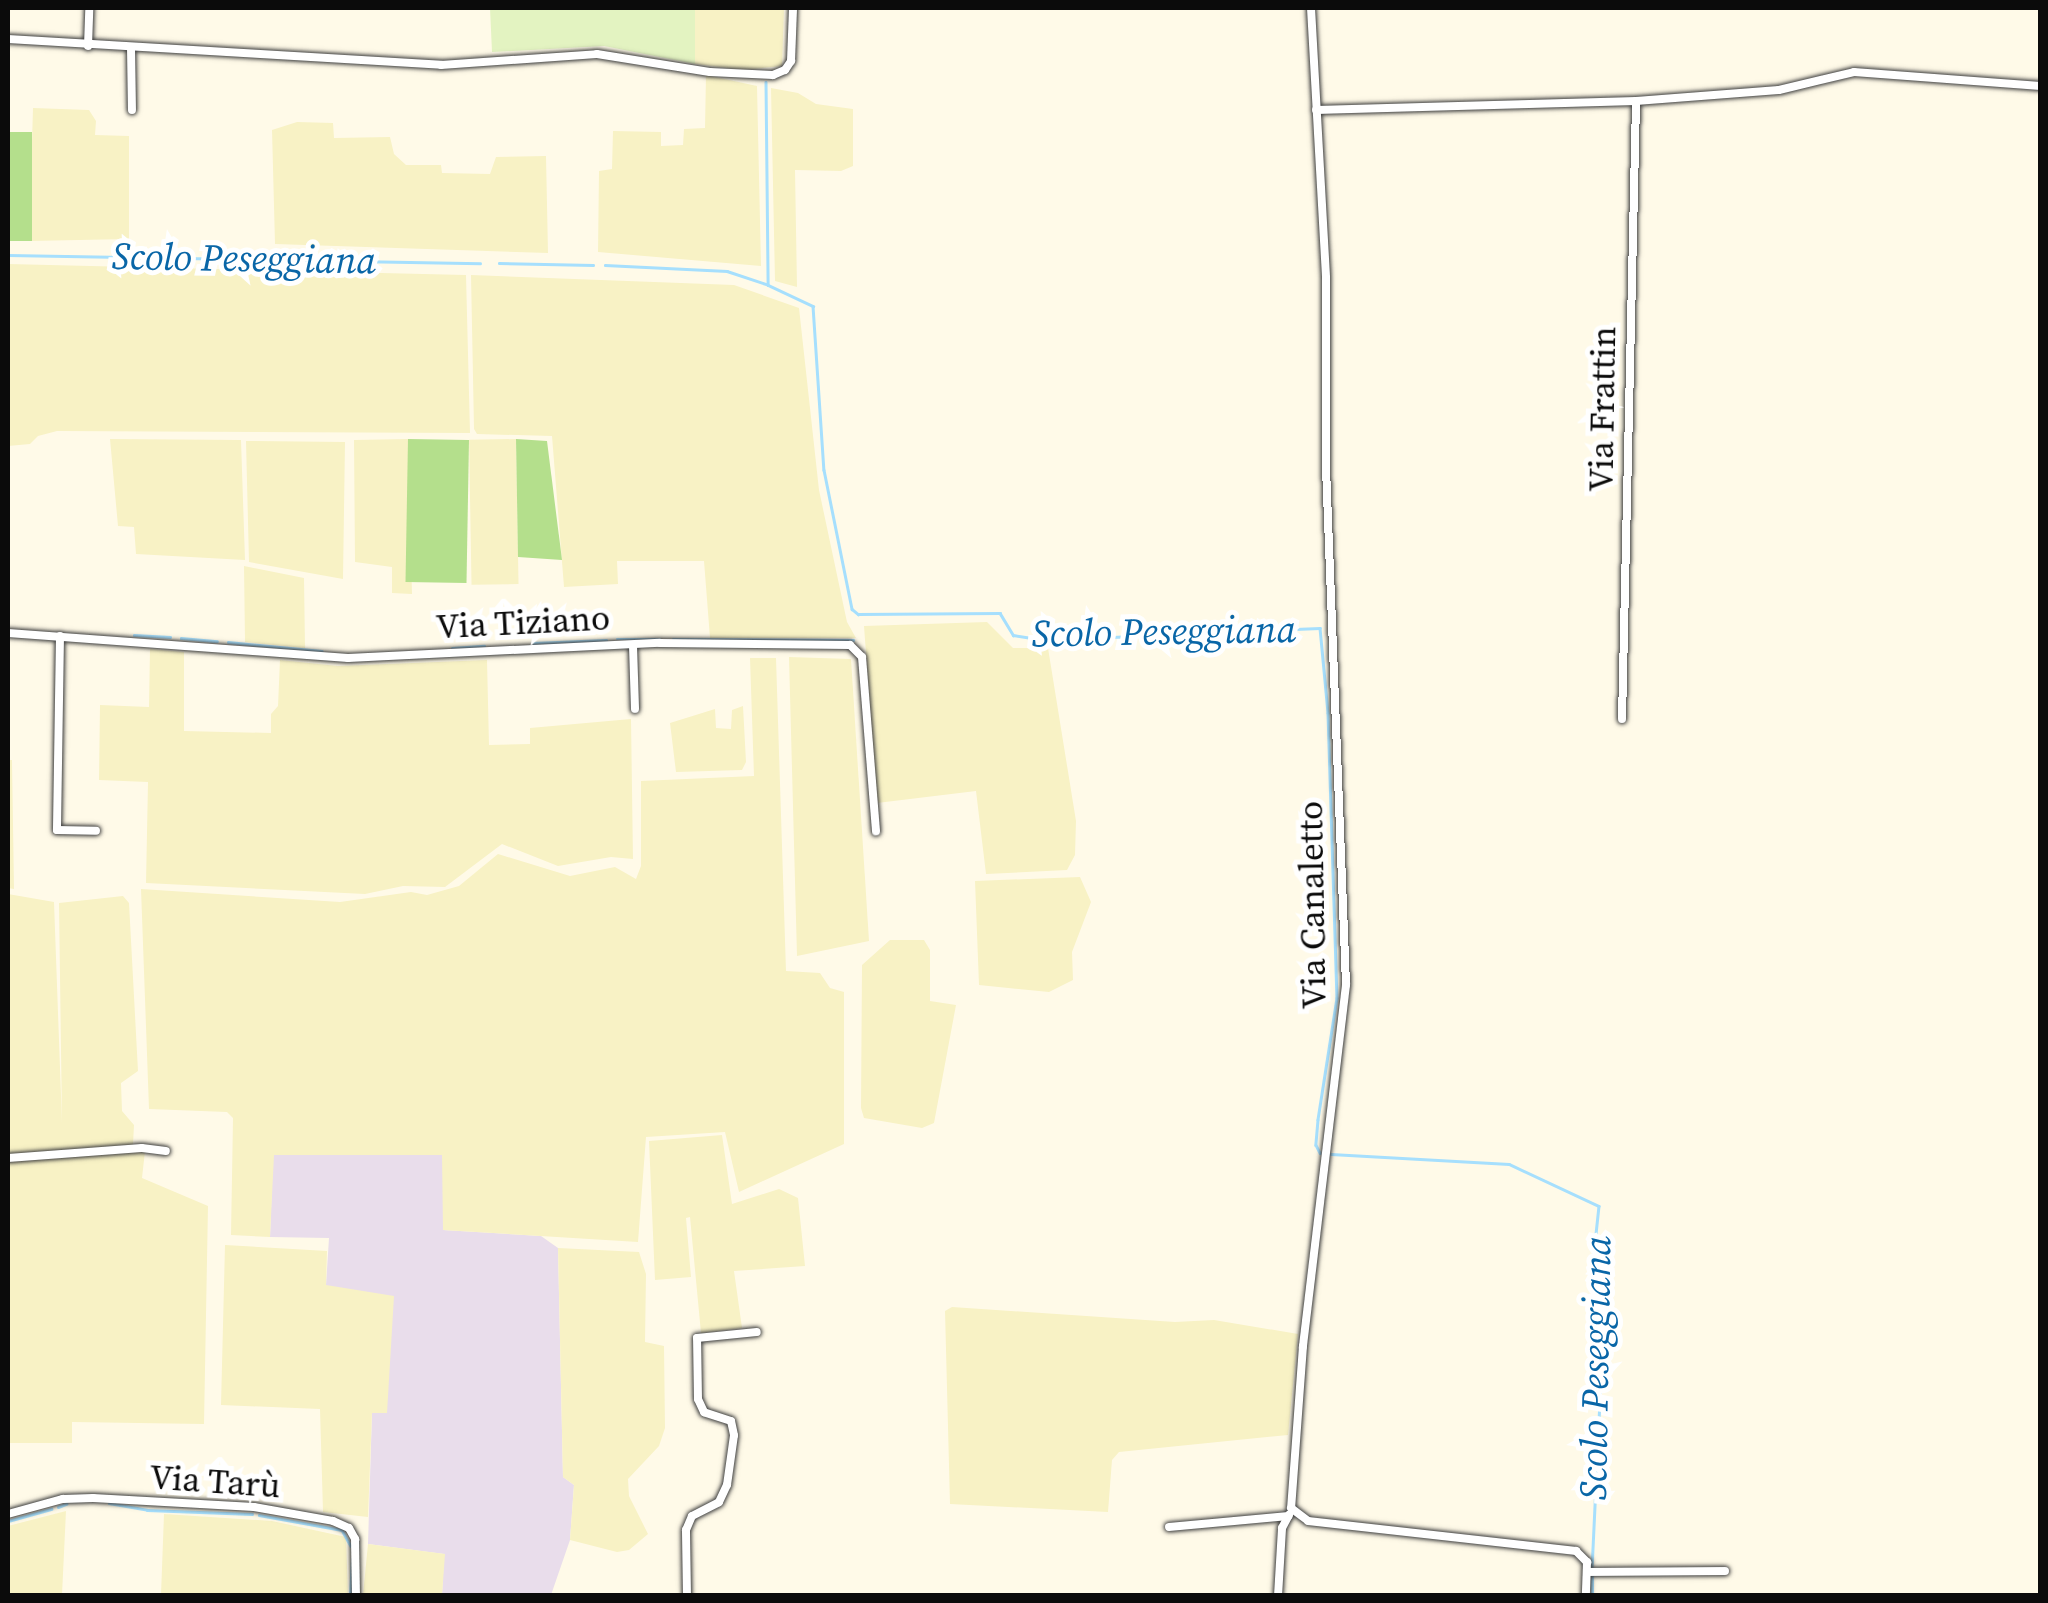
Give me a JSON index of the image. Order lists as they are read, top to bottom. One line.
{"streets":{"street":["Via Frattin","Via Tiziano","Via Canaletto","Via Tarù"]},"water":["Scolo Peseggiana"]}
